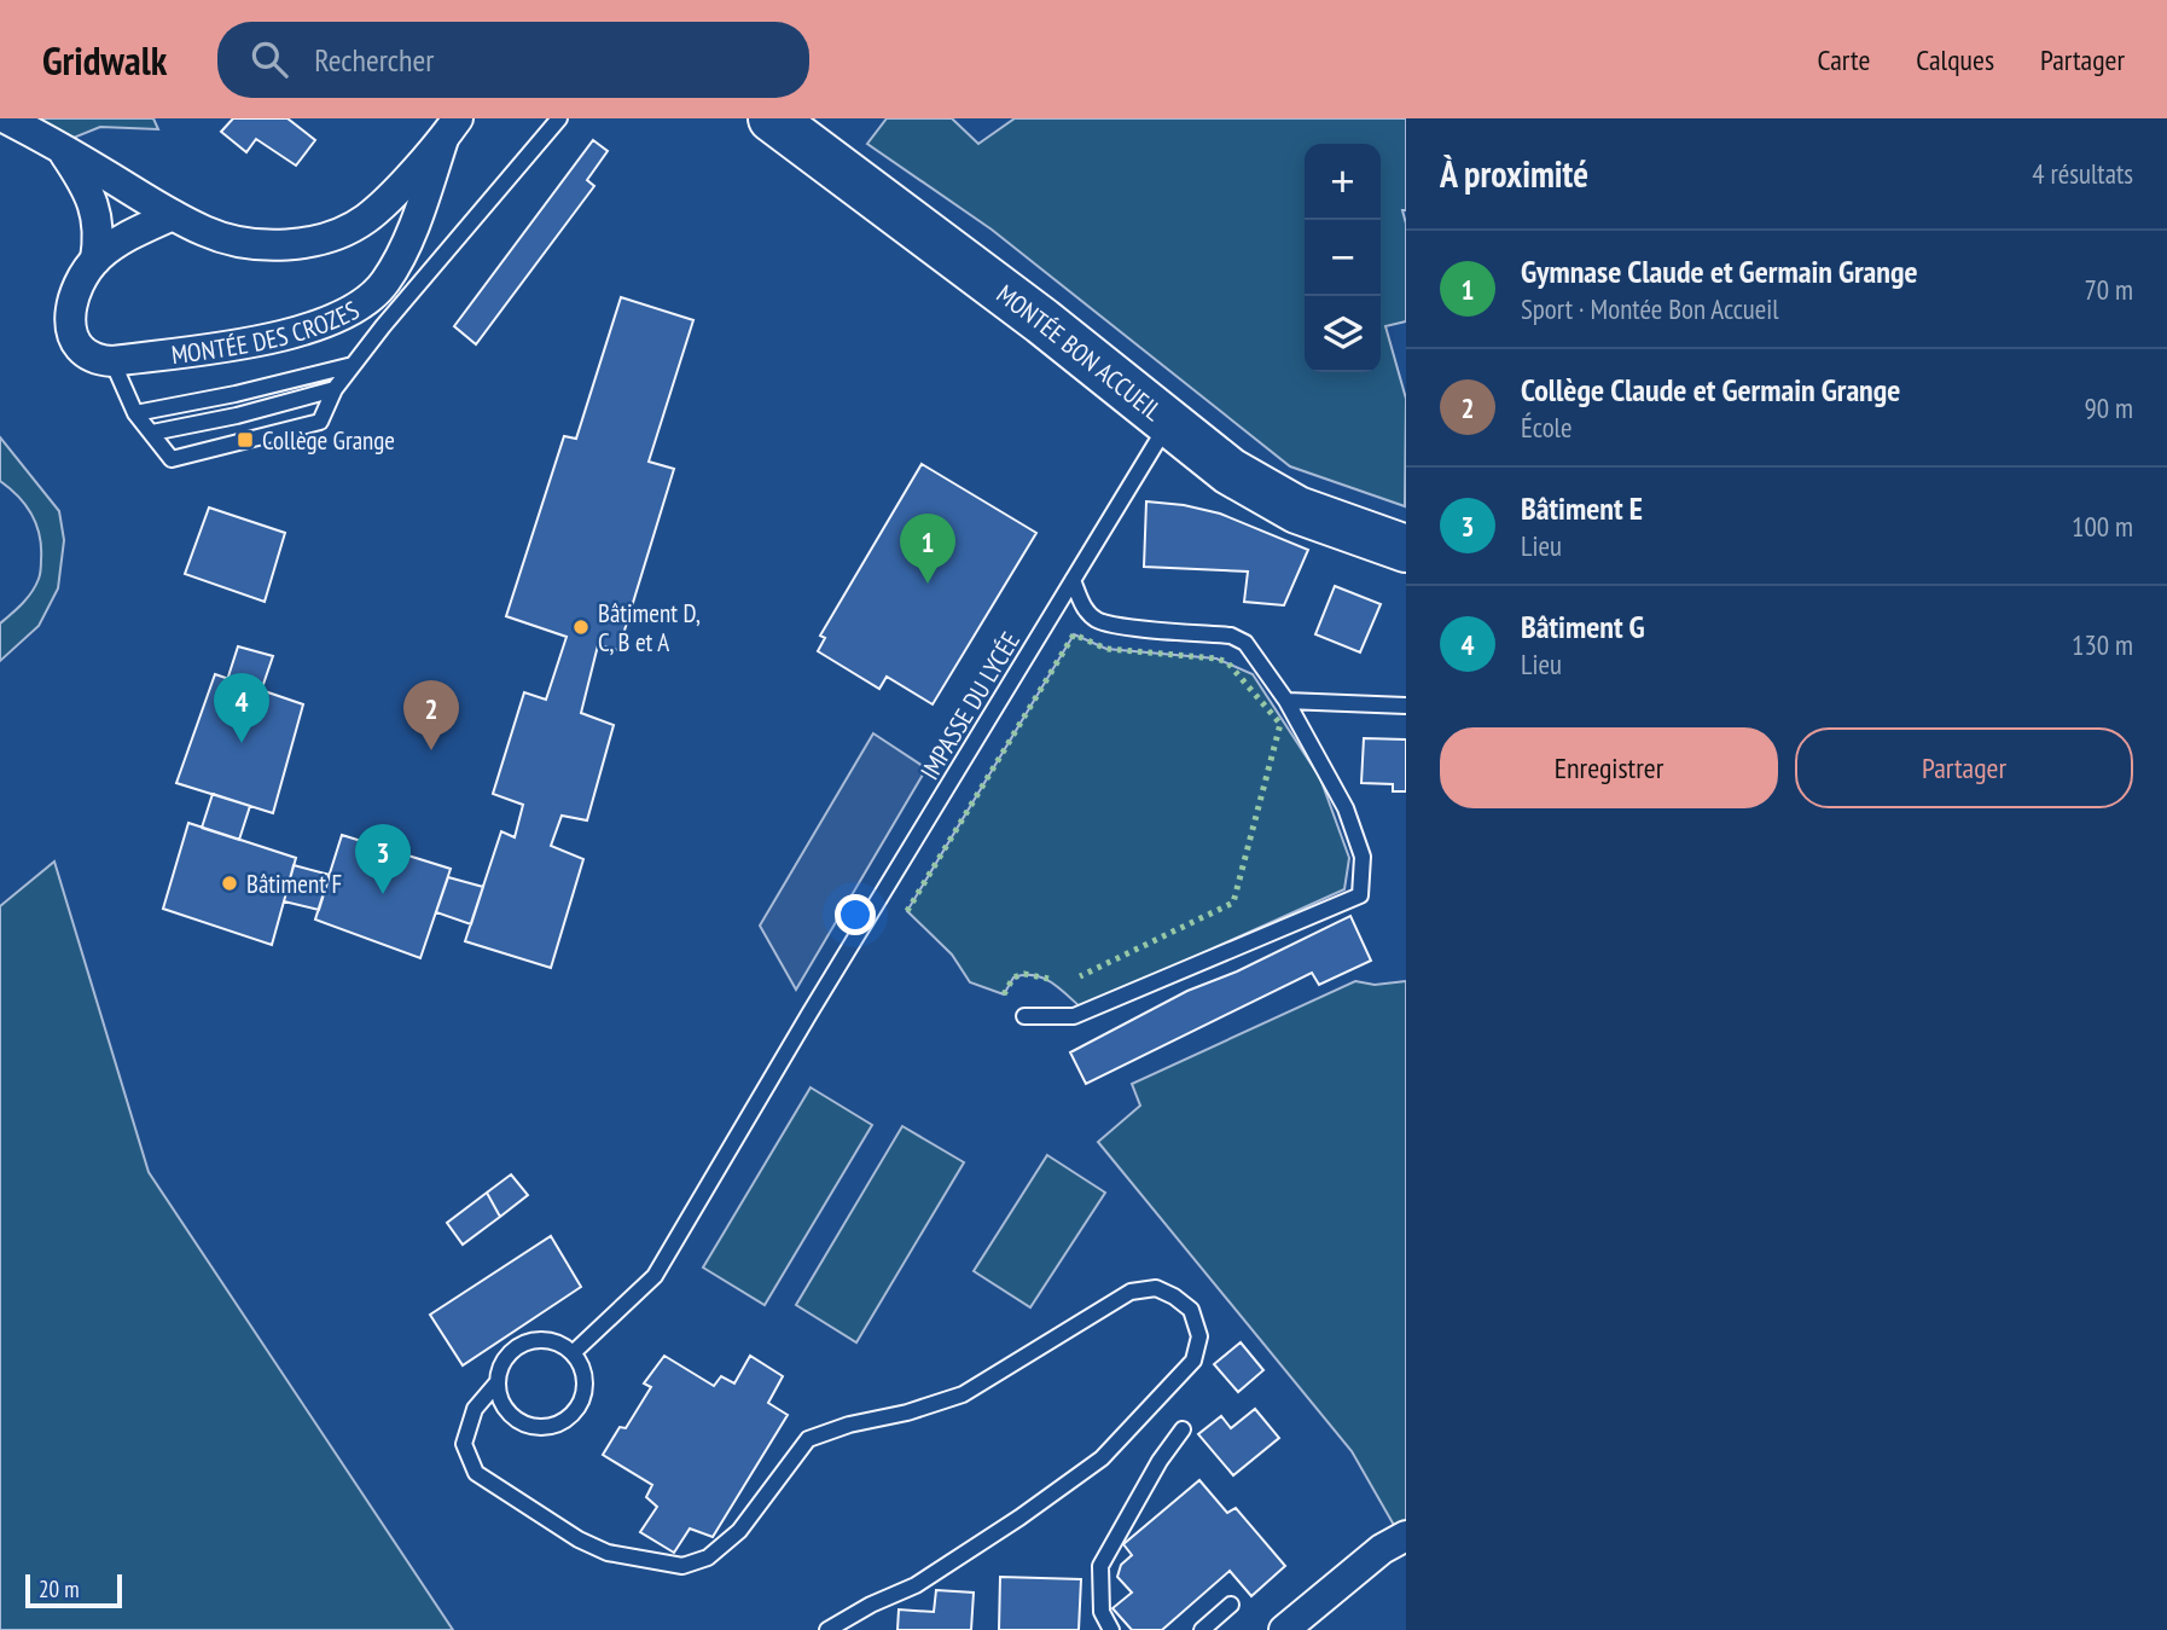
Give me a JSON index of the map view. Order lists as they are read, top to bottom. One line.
{"streets":{"main road":["MONTÉE BON ACCUEIL"],"street":["MONTÉE DES CROZES"],"lane":["IMPASSE DU LYCÉE"]},"crossings":[["MONTÉE BON ACCUEIL","IMPASSE DU LYCÉE"]],"places":{"transit":["Collège Grange"],"other":["Bâtiment D, C, B et A","Bâtiment F"]},"scale_bar":"20 m","page":{"header":"Gridwalk","search":"Rechercher","nav":["Carte","Calques","Partager"],"heading":["À proximité","4 résultats"],"map_buttons":["+","−"],"list":[{"mark":"1","name":"Gymnase Claude et Germain Grange","note":"Sport · Montée Bon Accueil","value":"70 m"},{"mark":"2","name":"Collège Claude et Germain Grange","note":"École","value":"90 m"},{"mark":"3","name":"Bâtiment E","note":"Lieu","value":"100 m"},{"mark":"4","name":"Bâtiment G","note":"Lieu","value":"130 m"}],"pins":["1","4","2","3"],"buttons":["Enregistrer","Partager"],"scale":"20 m"}}
